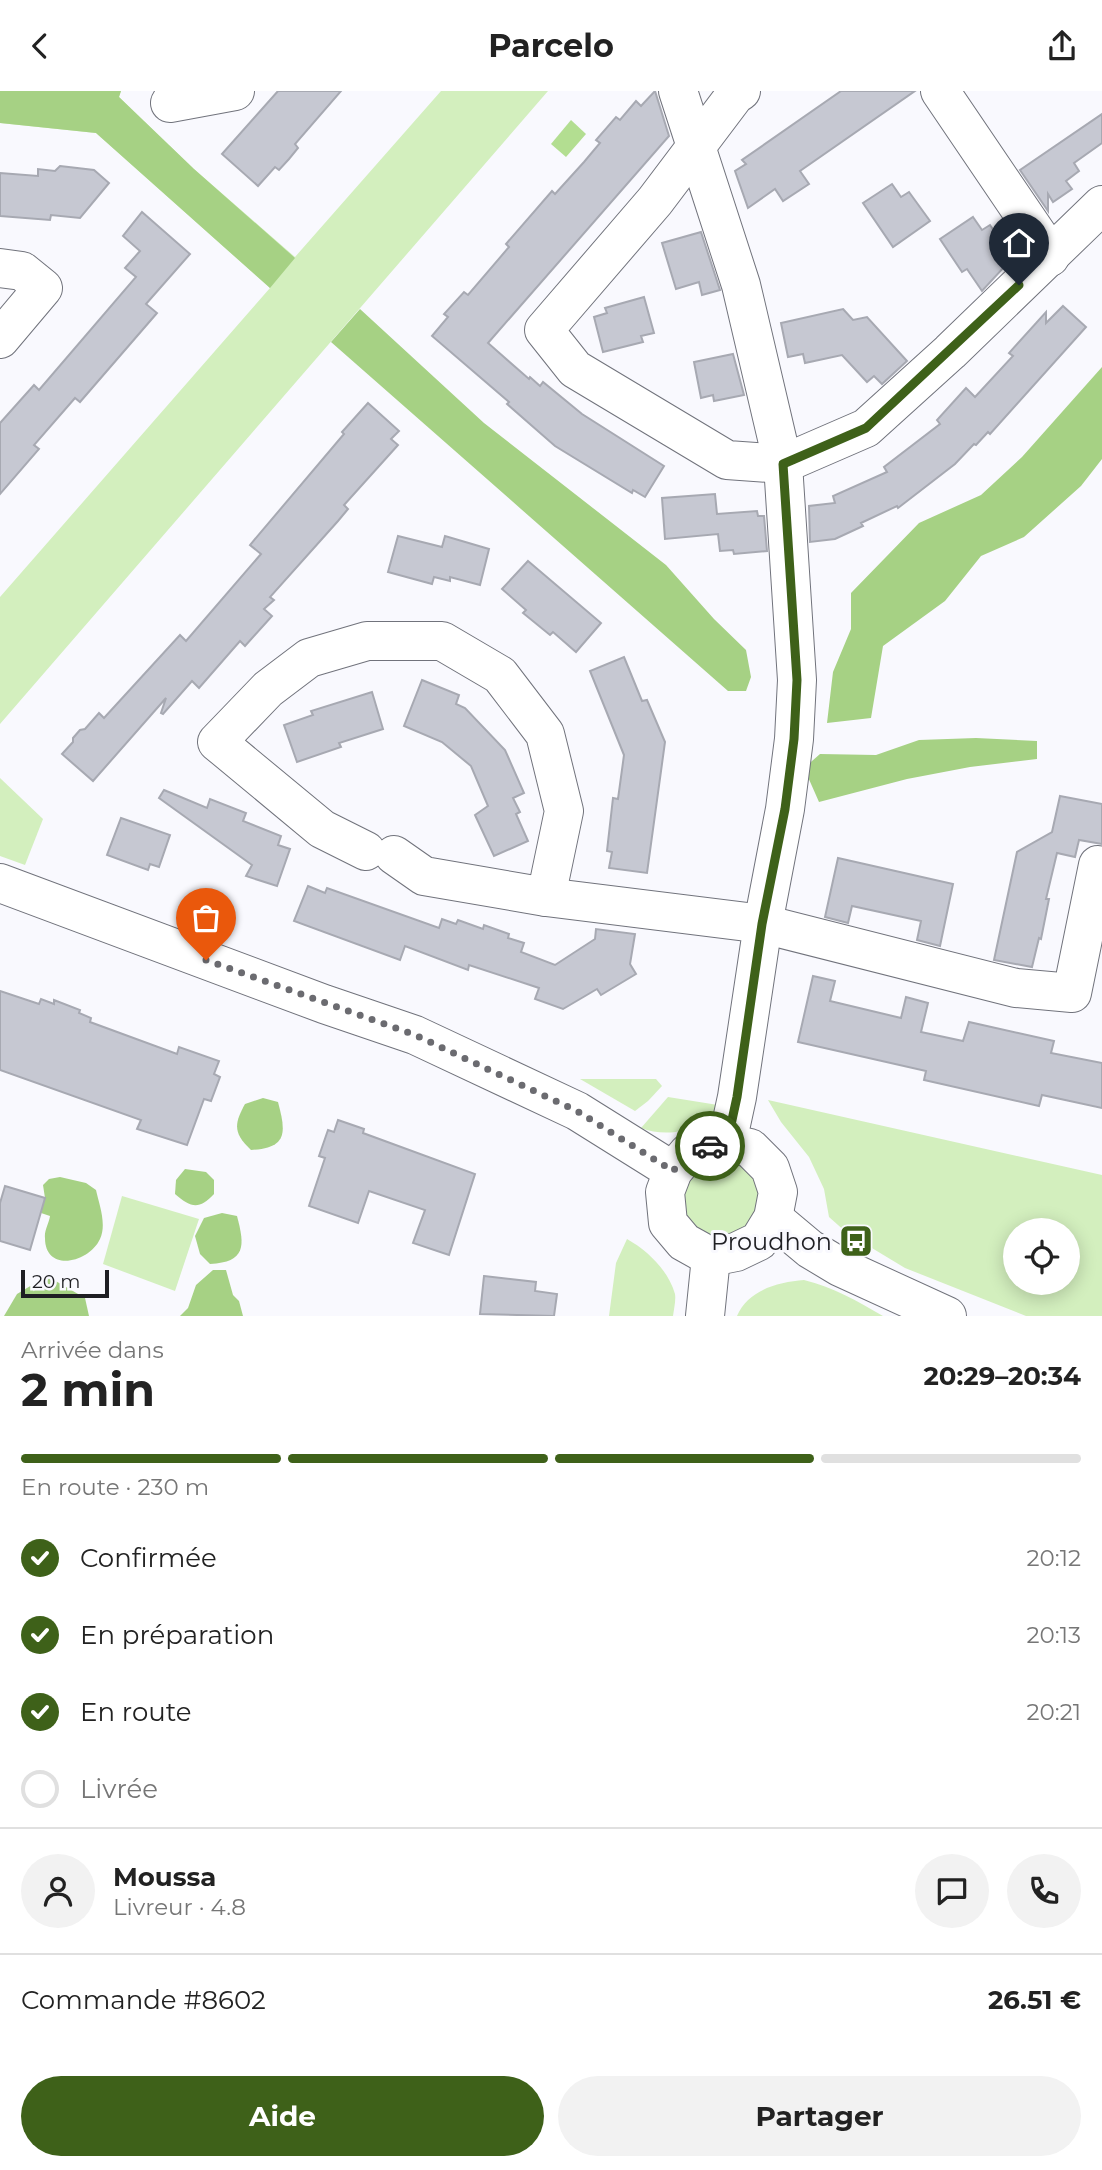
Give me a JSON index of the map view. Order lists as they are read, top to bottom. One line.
{"places":{"bus stop":["Proudhon"]},"scale_bar":"20 m","page":{"header":"Parcelo","scale":"20 m","heading":["2 min","Arrivée dans","20:29–20:34"],"panel":["Moussa","Livreur · 4.8","Commande #8602","26.51 €"],"bar":"En route · 230 m","list":[["Confirmée","20:12"],["En préparation","20:13"],["En route","20:21"],"Livrée"],"buttons":["Aide","Partager"]}}
